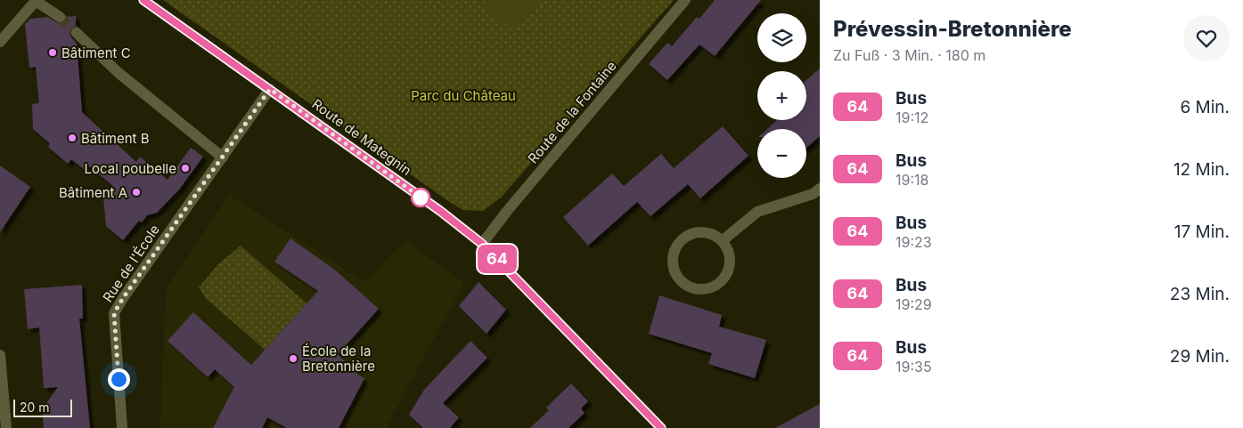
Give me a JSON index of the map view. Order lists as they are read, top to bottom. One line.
{"streets":{"street":["Route de la Fontaine","Route de Mategnin","Rue de l'École"]},"crossings":[["Route de la Fontaine","Route de Mategnin"],["Route de Mategnin","Rue de l'École"]],"parks":["Parc du Château"],"places":["Bâtiment C","Bâtiment B","Local poubelle","Bâtiment A","École de la Bretonnière"],"lines":["bus line 64"],"scale_bar":"20 m","page":{"on_map":"64","heading":["Prévessin-Bretonnière","Zu Fuß · 3 Min. · 180 m"],"map_buttons":["+","−"],"list":[{"mark":"64","name":"Bus","note":"19:12","value":"6 Min."},{"mark":"64","name":"Bus","note":"19:18","value":"12 Min."},{"mark":"64","name":"Bus","note":"19:23","value":"17 Min."},{"mark":"64","name":"Bus","note":"19:29","value":"23 Min."},{"mark":"64","name":"Bus","note":"19:35","value":"29 Min."}],"scale":"20 m"}}
